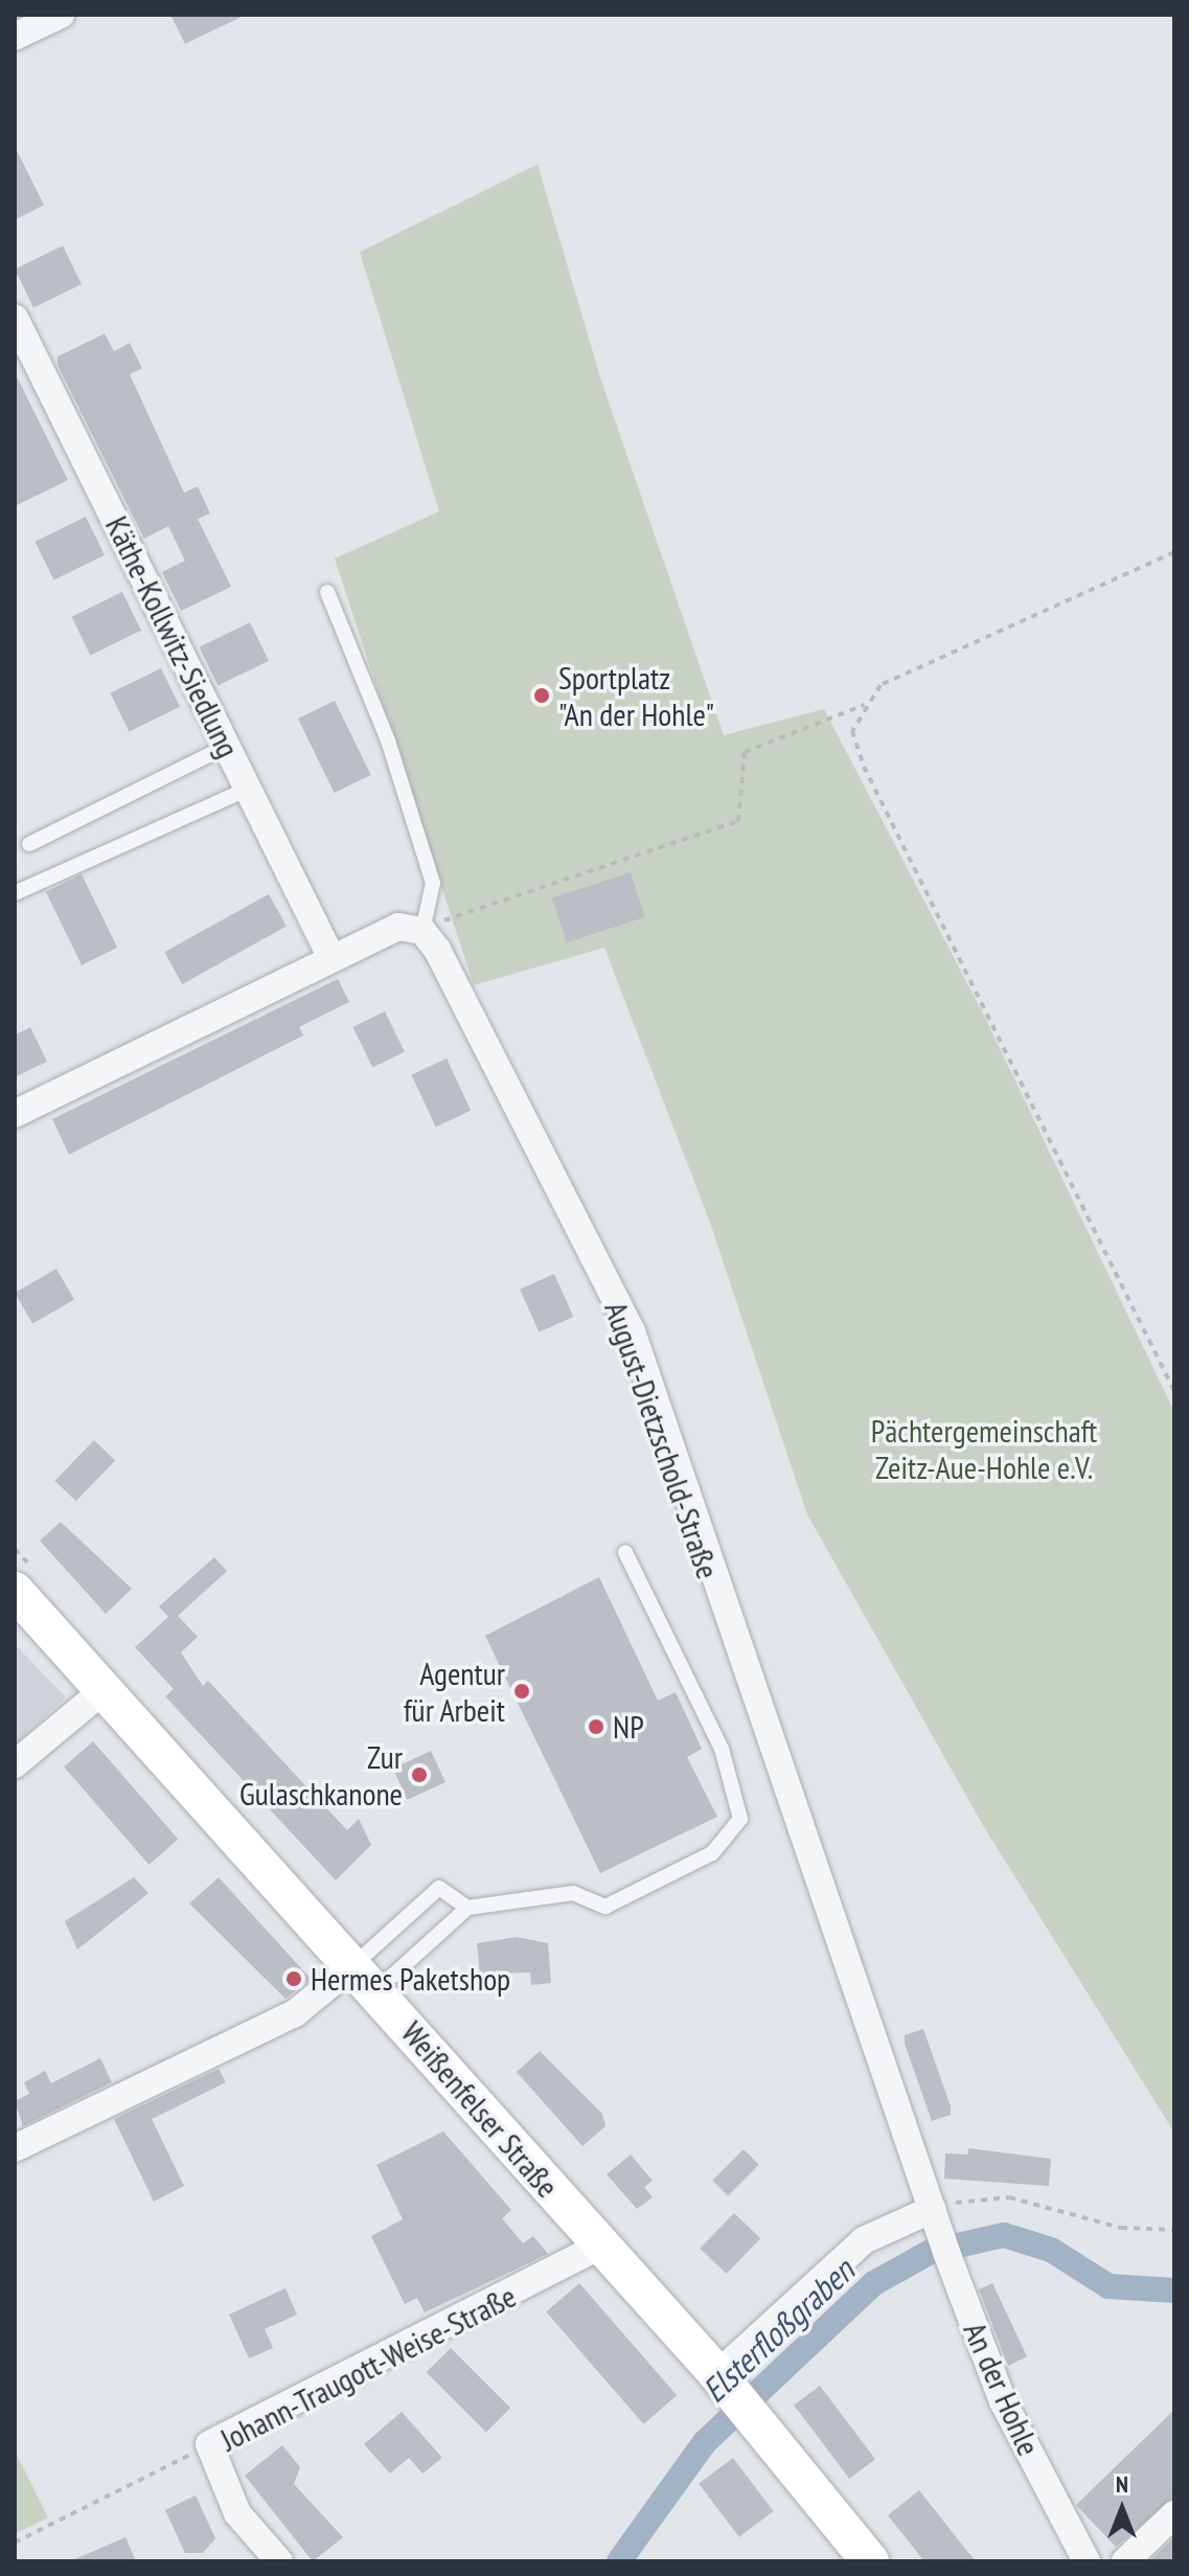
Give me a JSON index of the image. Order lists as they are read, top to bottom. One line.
{"streets":{"street":["Käthe-Kollwitz-Siedlung","August-Dietzschold-Straße","Weißenfelser Straße","Johann-Traugott-Weise-Straße","An der Hohle"]},"crossings":[["August-Dietzschold-Straße","An der Hohle"],["Weißenfelser Straße","Johann-Traugott-Weise-Straße"]],"water":["Elsterfloßgraben"],"parks":["Pächtergemeinschaft Zeitz-Aue-Hohle e.V."],"places":["Sportplatz \"An der Hohle\"","Agentur für Arbeit","NP","Zur Gulaschkanone","Hermes Paketshop"],"north":"top"}
